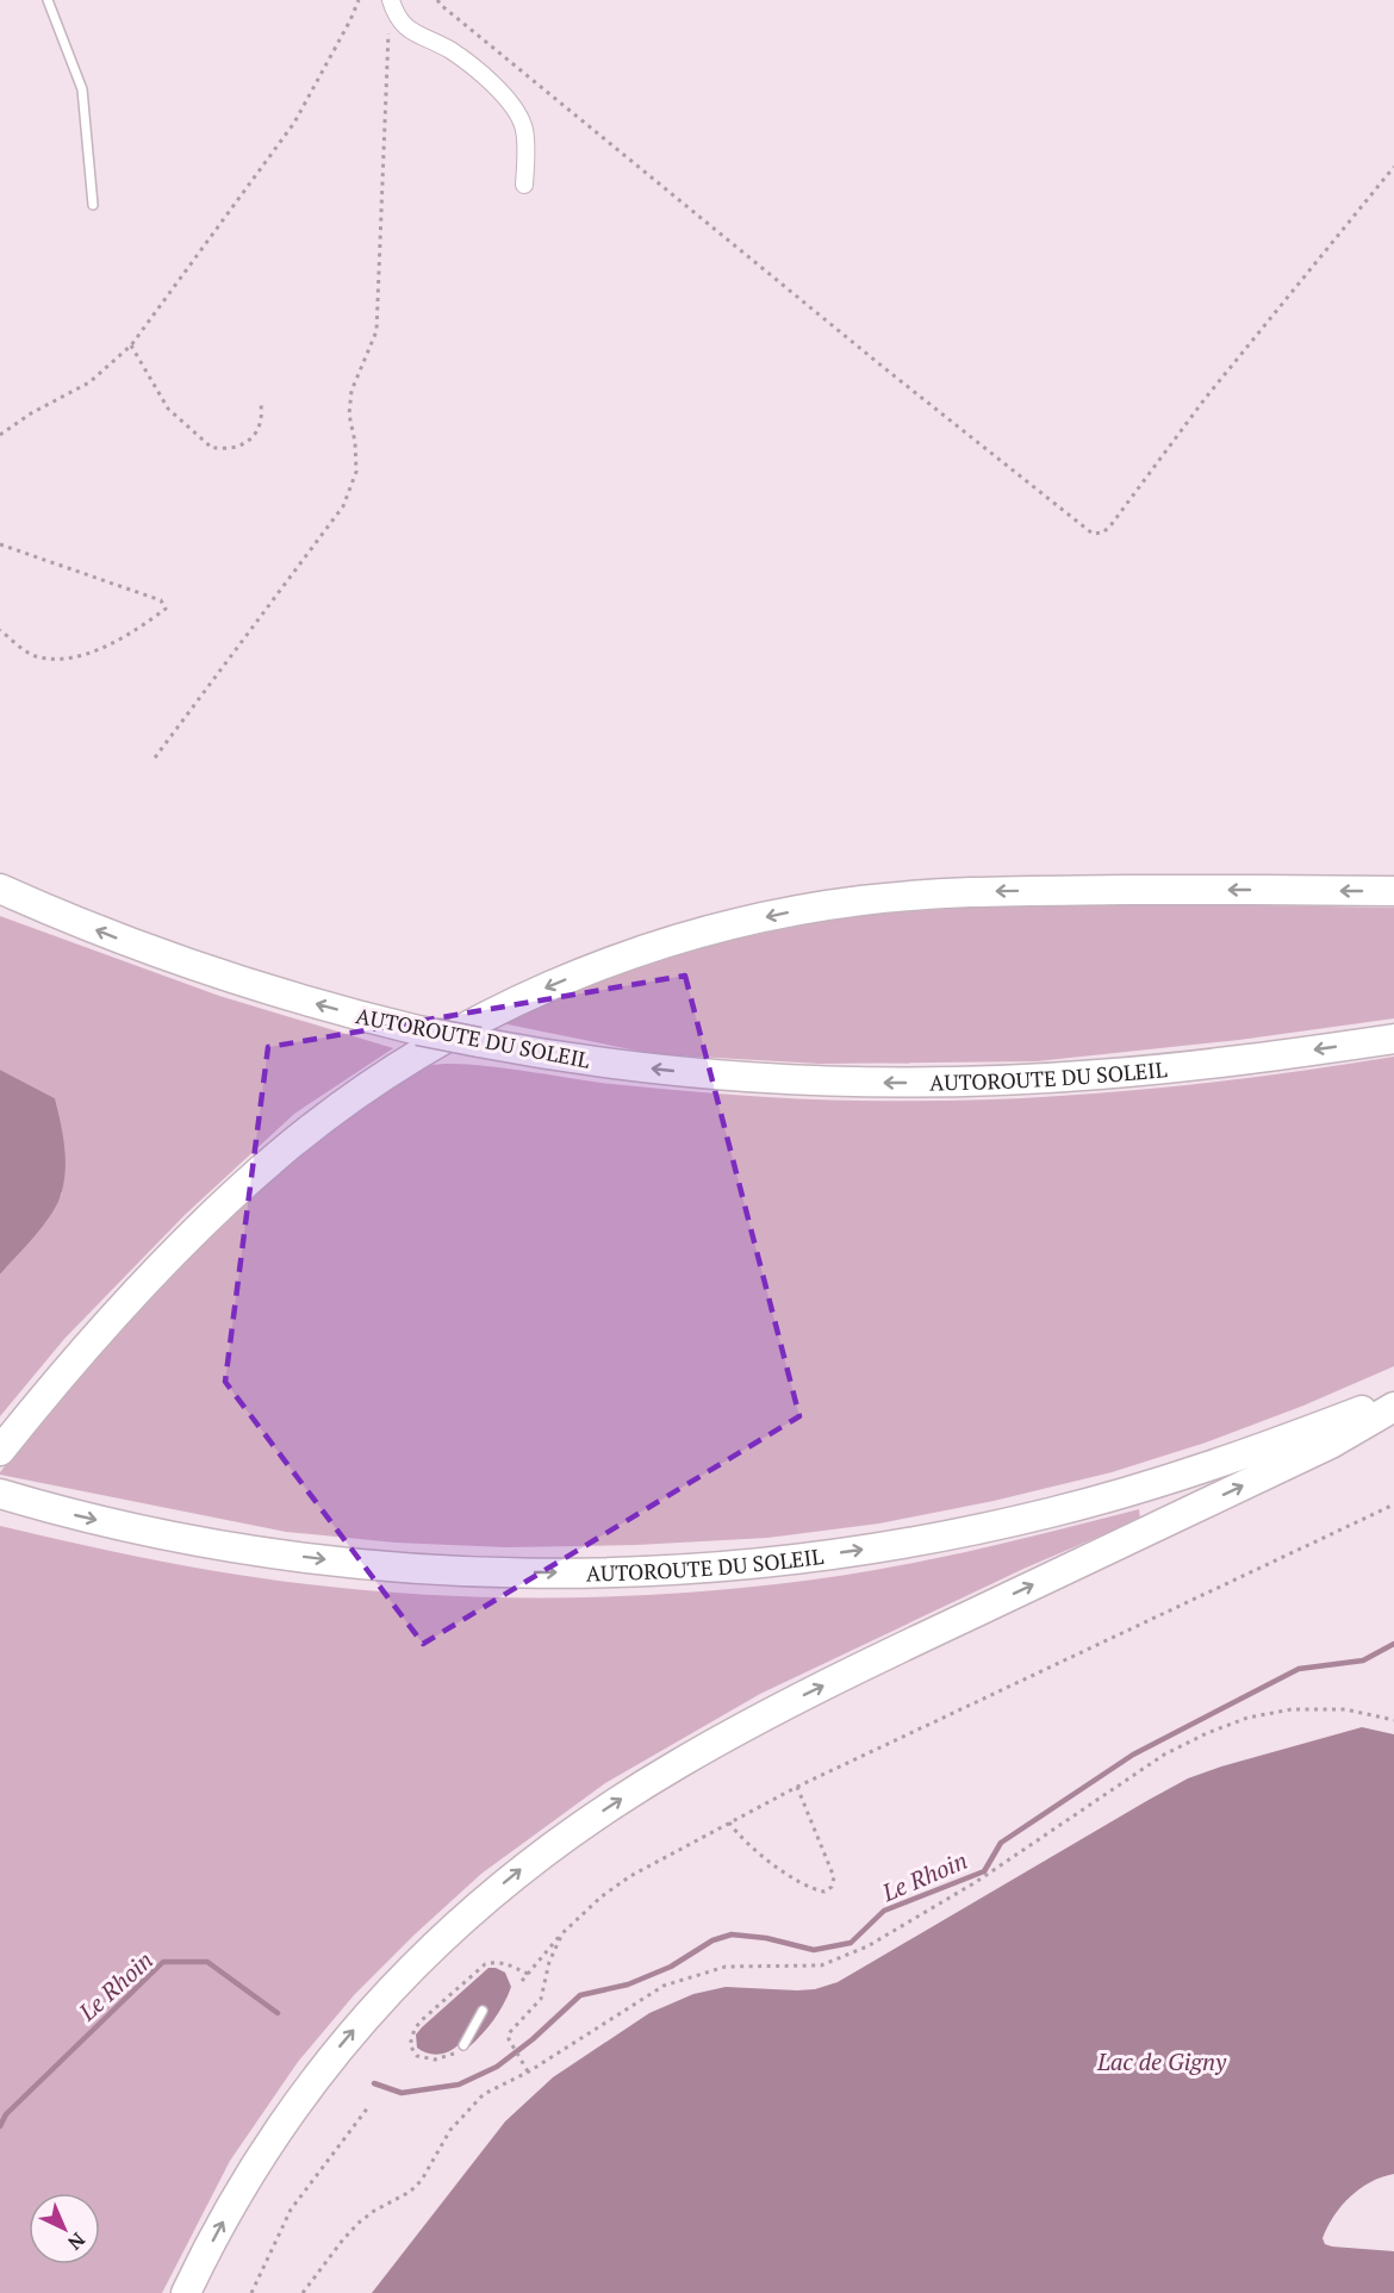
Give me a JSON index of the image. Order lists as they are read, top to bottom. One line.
{"streets":{"highway":["AUTOROUTE DU SOLEIL"]},"water":["Le Rhoin","Lac de Gigny"],"north":"bottom right"}
